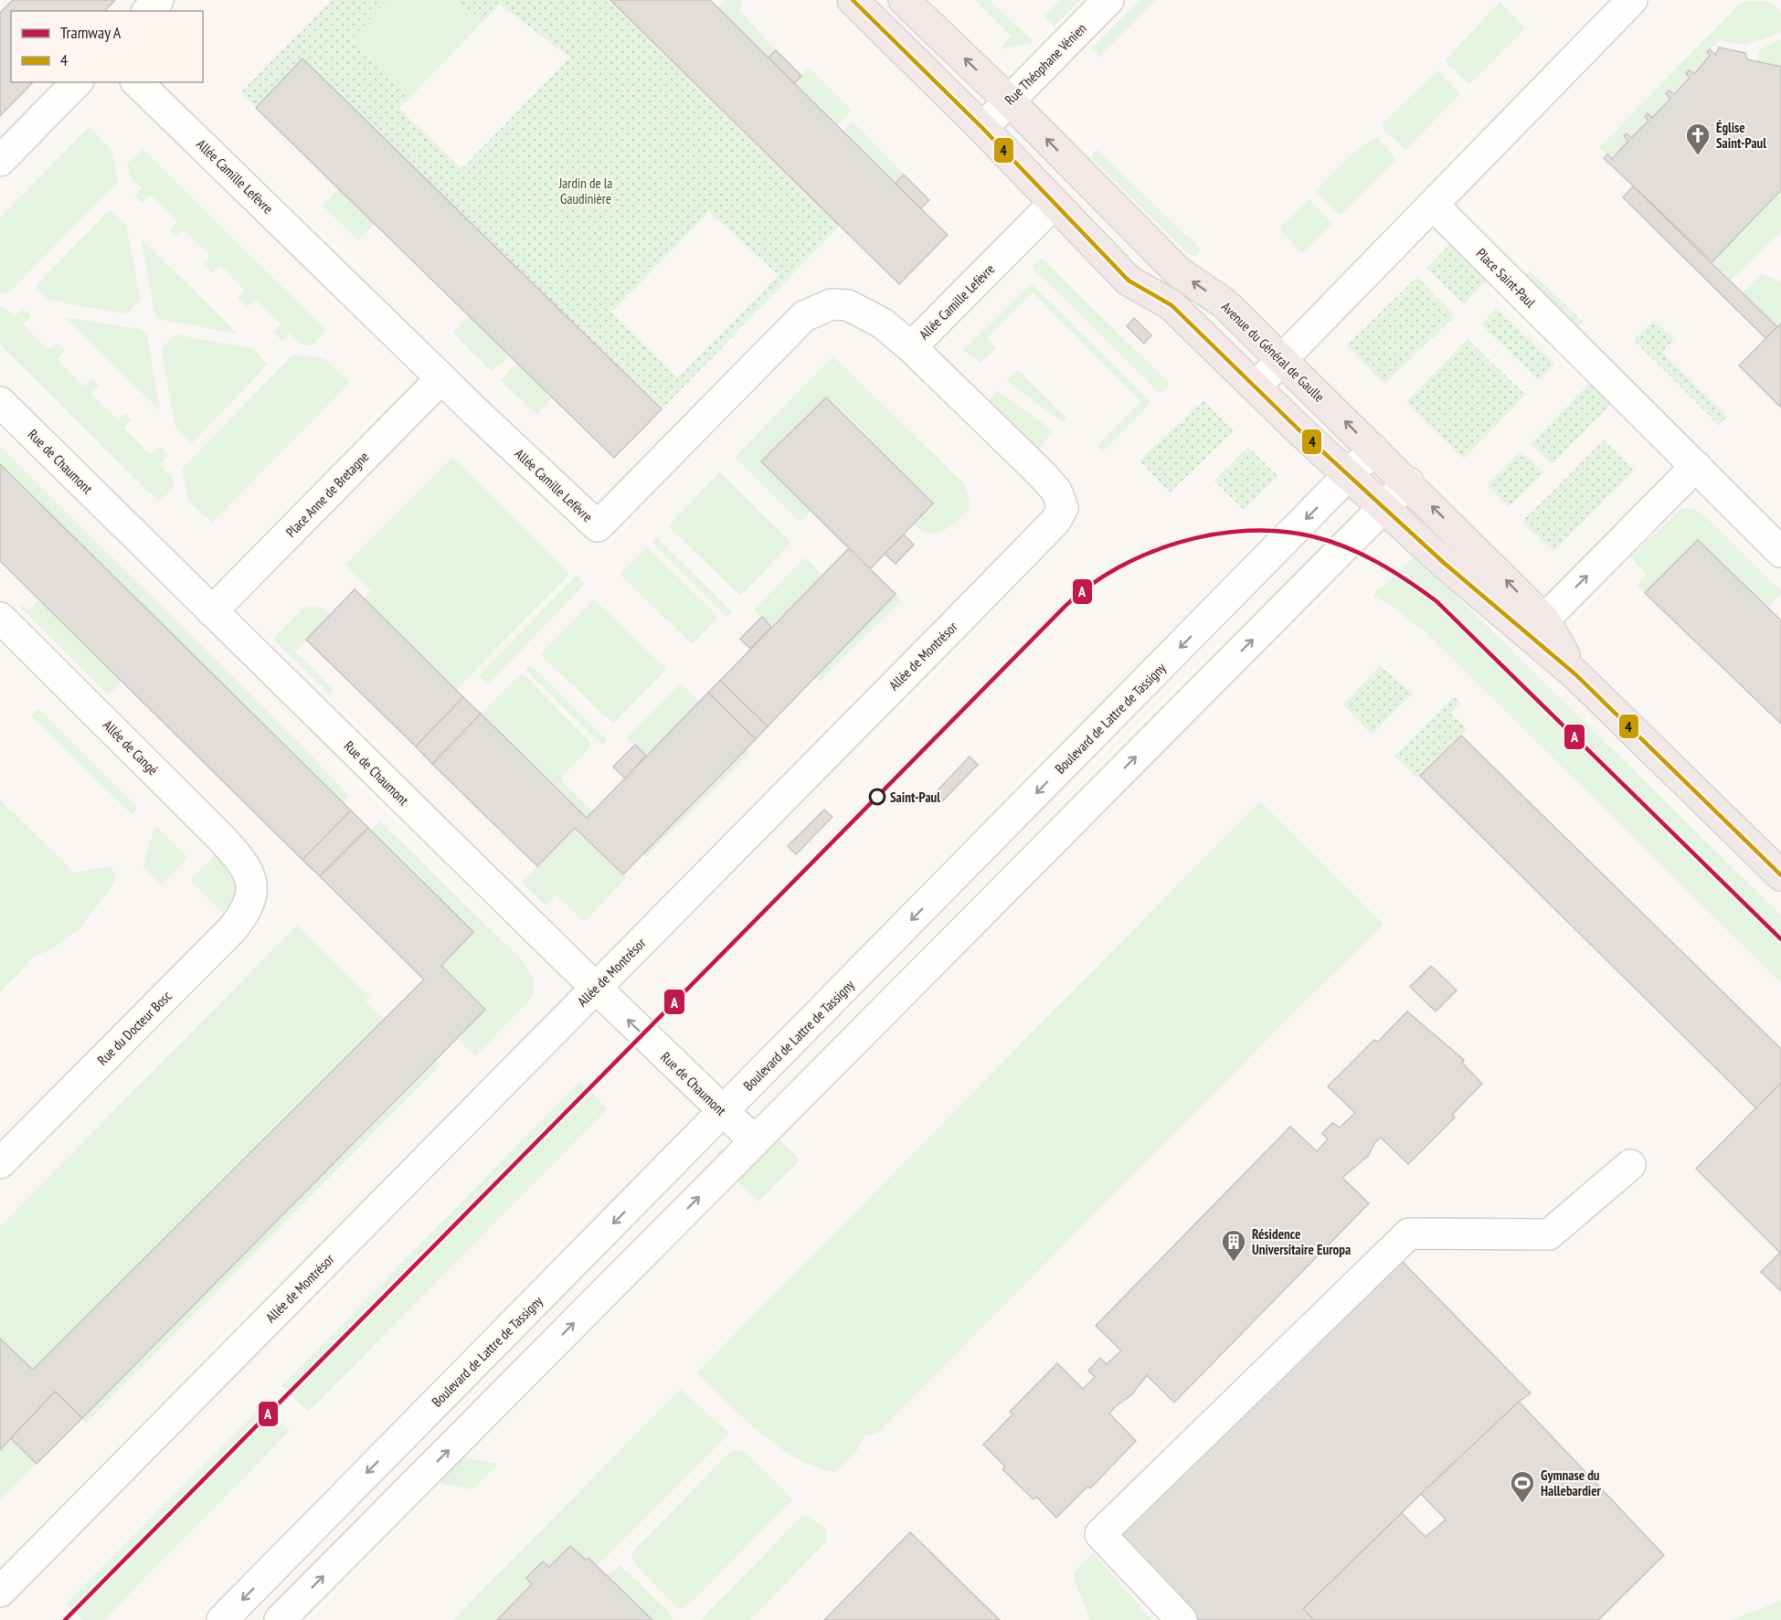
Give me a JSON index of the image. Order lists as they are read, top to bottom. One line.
{"streets":{"main road":["Avenue du Général de Gaulle"],"street":["Rue Théophane Vénien","Allée Camille Lefèvre","Place Saint-Paul","Rue de Chaumont","Place Anne de Bretagne","Allée de Montrésor","Boulevard de Lattre de Tassigny","Allée de Cangé","Rue du Docteur Bosc"]},"crossings":[["Rue Théophane Vénien","Avenue du Général de Gaulle"],["Allée Camille Lefèvre","Avenue du Général de Gaulle"],["Allée Camille Lefèvre","Place Anne de Bretagne"],["Allée Camille Lefèvre","Allée de Montrésor"],["Avenue du Général de Gaulle","Boulevard de Lattre de Tassigny"],["Rue de Chaumont","Place Anne de Bretagne"],["Rue de Chaumont","Allée de Montrésor"],["Rue de Chaumont","Boulevard de Lattre de Tassigny"],["Allée de Cangé","Rue du Docteur Bosc"]],"parks":["Jardin de la Gaudinière"],"places":{"church":["Église Saint-Paul"],"other":["Saint-Paul"],"building":["Résidence Universitaire Europa"],"sports":["Gymnase du Hallebardier"]},"lines":["transit line 4","tram line A"],"legend":["Tramway A","4"]}
